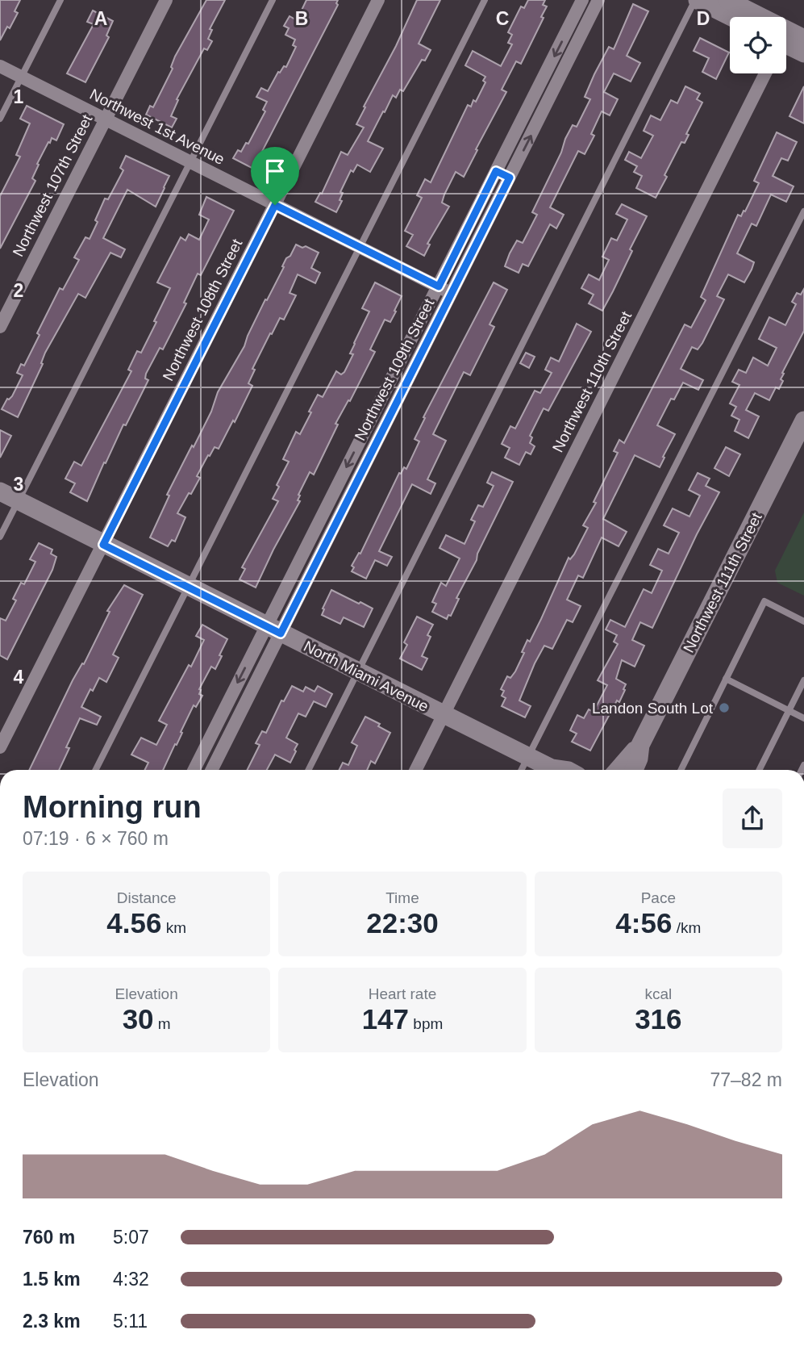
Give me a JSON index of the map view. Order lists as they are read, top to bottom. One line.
{"streets":{"street":["Northwest 1st Avenue","Northwest 107th Street","Northwest 108th Street","Northwest 109th Street","Northwest 110th Street","Northwest 111th Street","North Miami Avenue"]},"crossings":[["Northwest 1st Avenue","Northwest 107th Street"],["Northwest 1st Avenue","Northwest 108th Street"],["Northwest 1st Avenue","Northwest 109th Street"],["Northwest 108th Street","North Miami Avenue"],["Northwest 109th Street","North Miami Avenue"],["Northwest 110th Street","North Miami Avenue"]],"places":["Landon South Lot"],"page":{"heading":["Morning run","07:19 · 6 × 760 m"],"stats":[["Distance","4.56 km"],["Time","22:30"],["Pace","4:56 /km"],["Elevation","30 m"],["Heart rate","147 bpm"],["kcal","316"]],"chart":["Elevation","77–82 m"],"list":[{"name":"760 m","note":"5:07"},{"name":"1.5 km","note":"4:32"},{"name":"2.3 km","note":"5:11"}]},"grid":{"columns":["A","B","C","D"],"rows":["1","2","3","4"]}}
